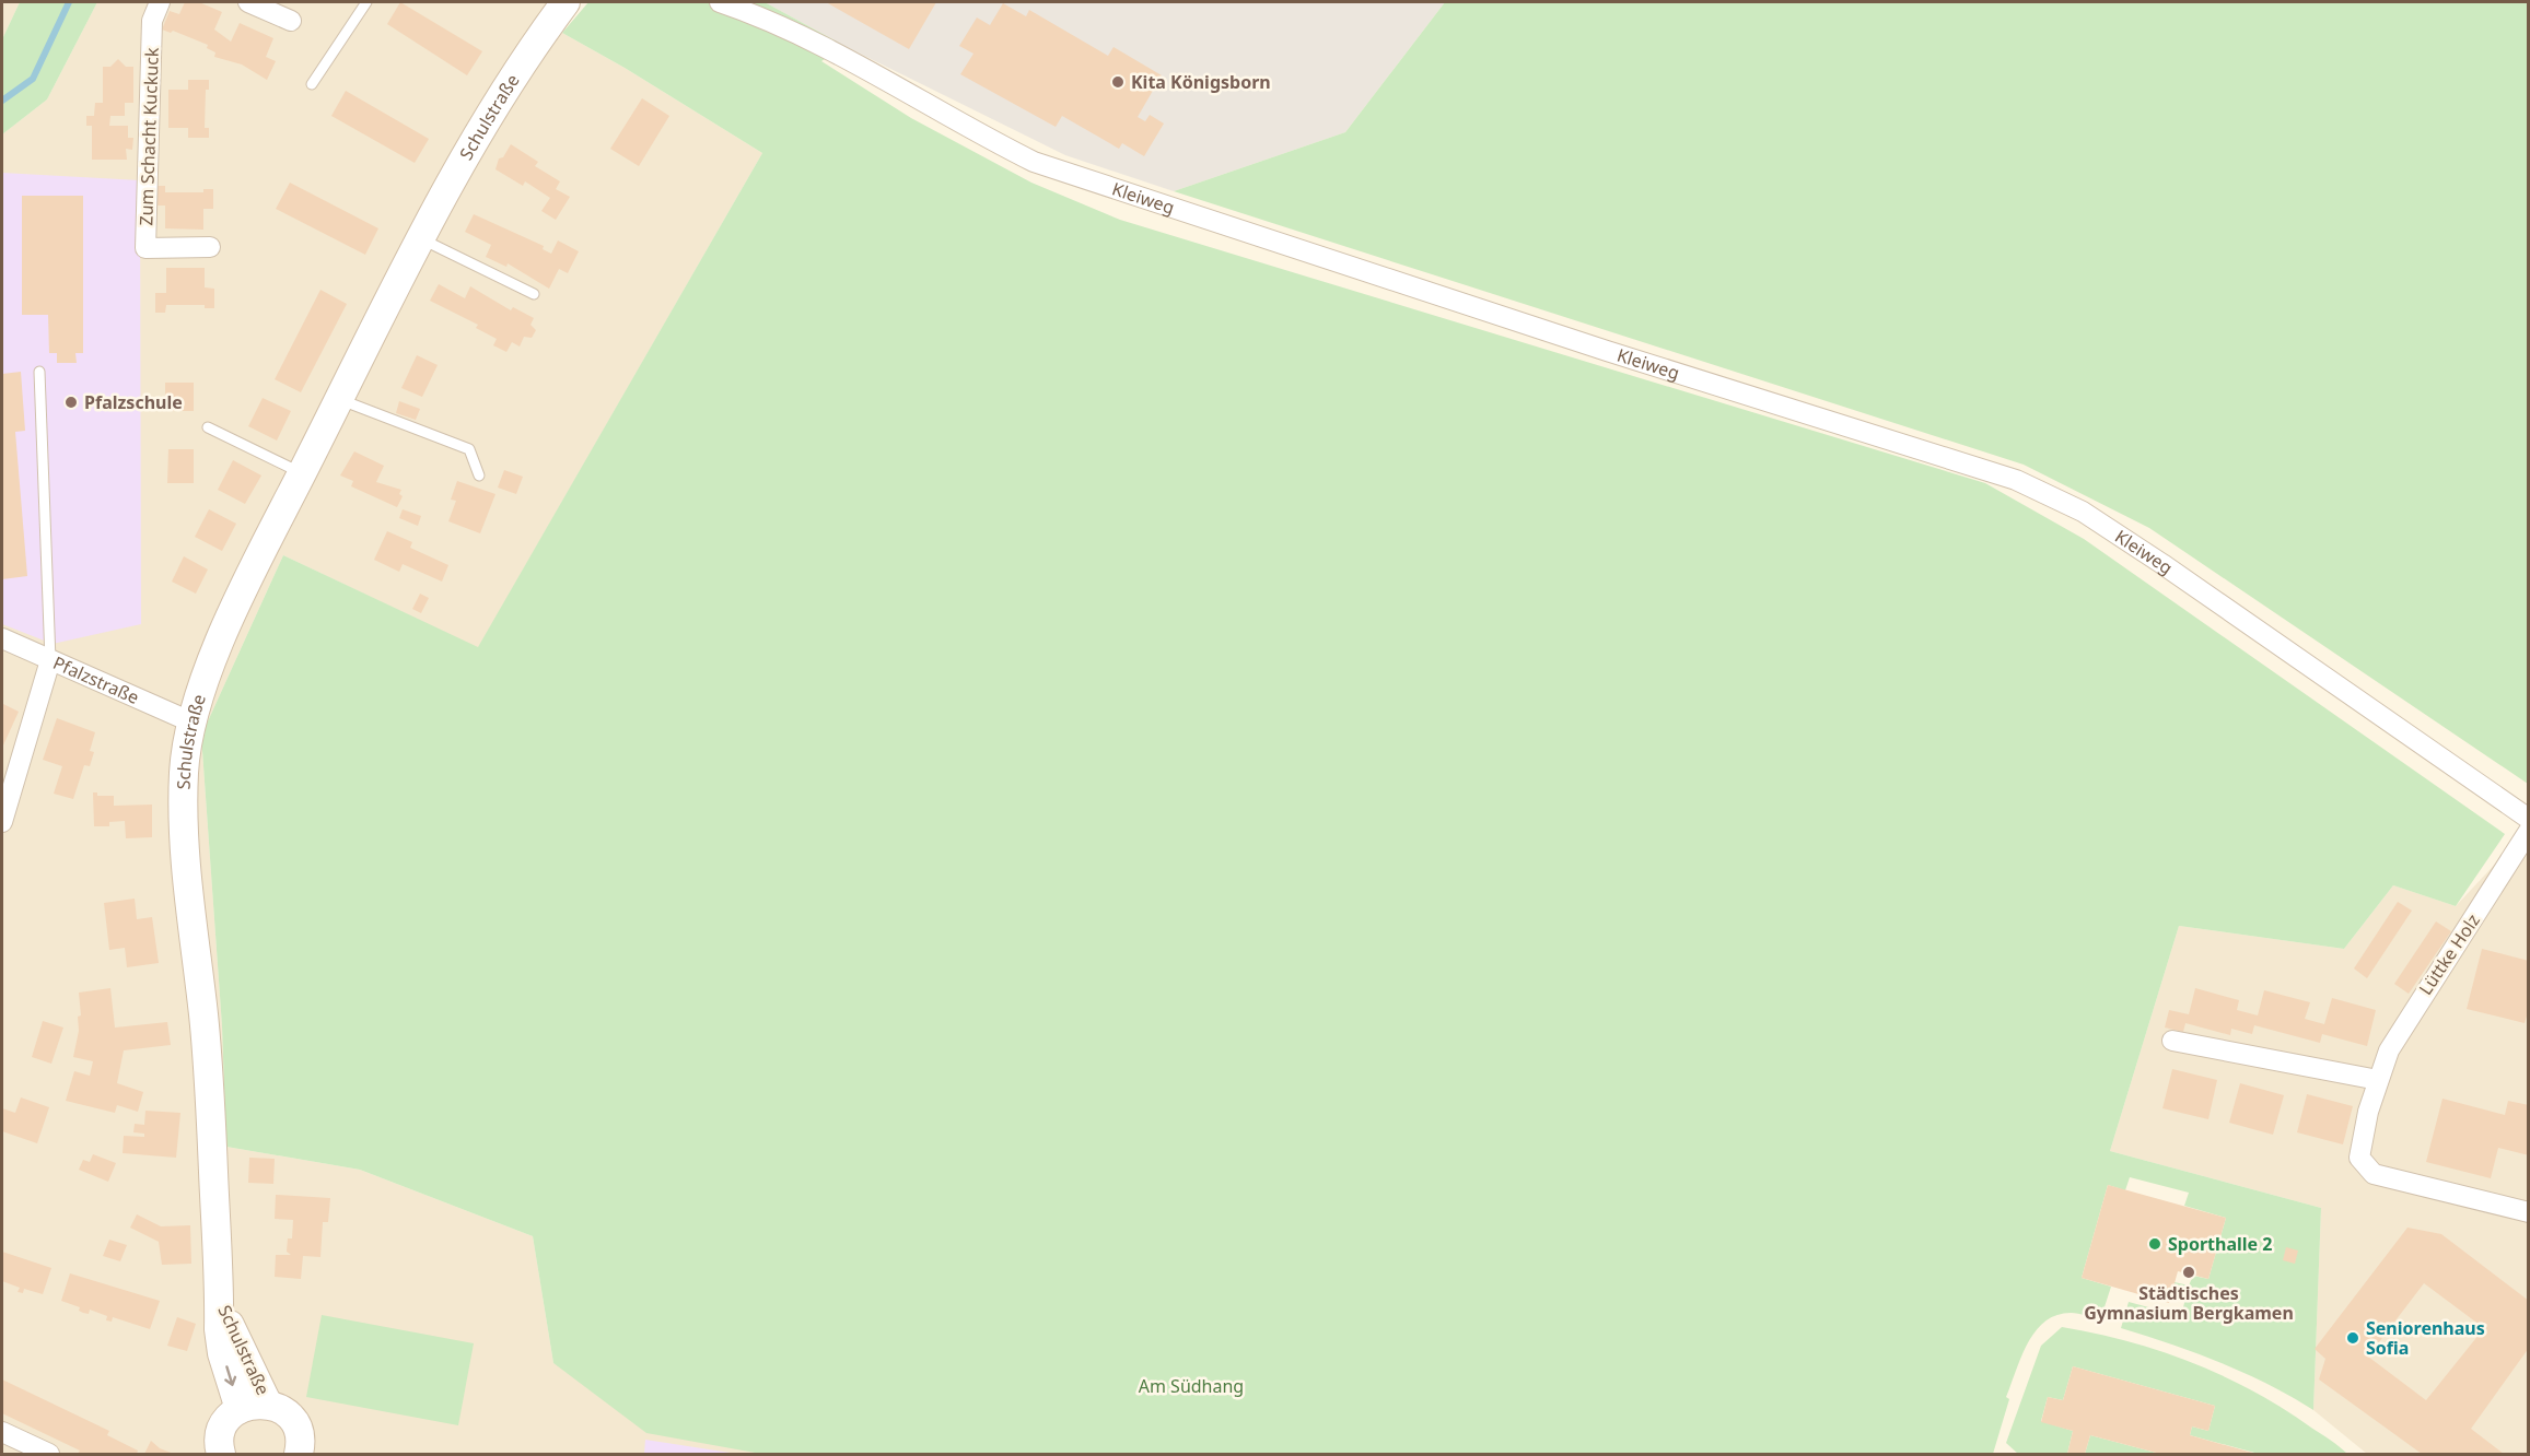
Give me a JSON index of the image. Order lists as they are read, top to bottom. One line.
{"streets":{"main road":["Schulstraße"],"street":["Zum Schacht Kuckuck","Kleiweg","Pfalzstraße","Lüttke Holz"]},"crossings":[["Schulstraße","Pfalzstraße"]],"parks":["Am Südhang"],"places":["Kita Königsborn","Pfalzschule","Sporthalle 2","Städtisches Gymnasium Bergkamen","Seniorenhaus Sofia"]}
